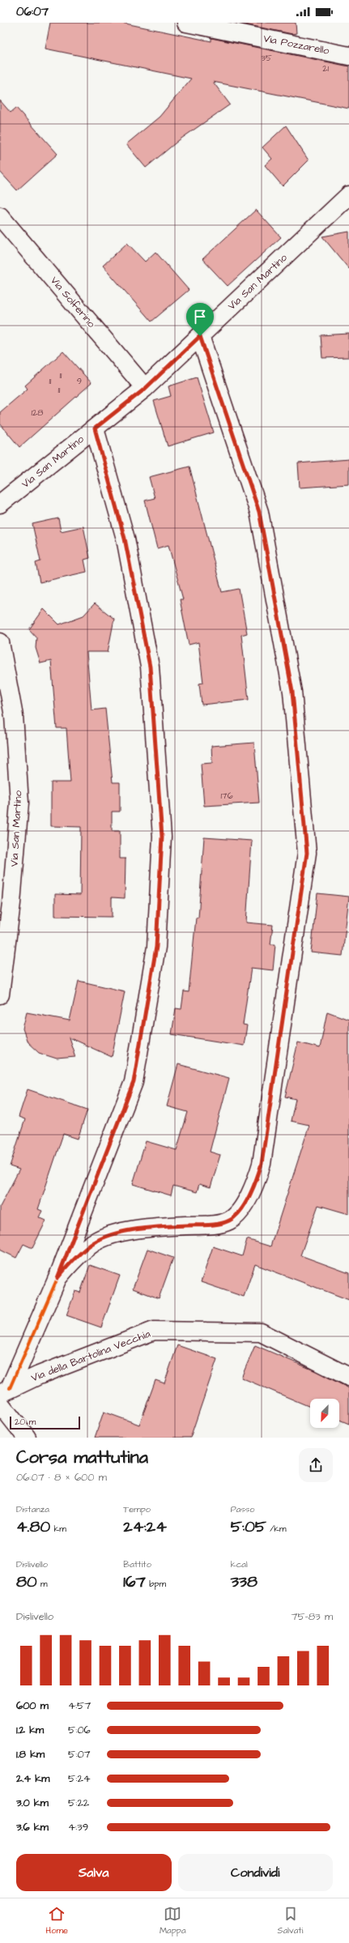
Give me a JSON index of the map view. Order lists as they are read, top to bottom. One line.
{"streets":{"street":["Via Pozzarello","Via San Martino","Via Solferino","Via della Bartolina Vecchia"]},"crossings":[["Via San Martino","Via Solferino"]],"house_numbers":["35","21","11","11","9","11","128","176"],"scale_bar":"20 m","north":"bottom left","page":{"status":"06:07","scale":"20 m","heading":["Corsa mattutina","06:07 · 8 × 600 m"],"stats":[["Distanza","4.80 km"],["Tempo","24:24"],["Passo","5:05 /km"],["Dislivello","80 m"],["Battito","167 bpm"],["kcal","338"]],"chart":["Dislivello","75–83 m"],"list":[{"name":"600 m","note":"4:57"},{"name":"1.2 km","note":"5:06"},{"name":"1.8 km","note":"5:07"},{"name":"2.4 km","note":"5:24"},{"name":"3.0 km","note":"5:22"},{"name":"3.6 km","note":"4:39"}],"buttons":["Salva","Condividi"],"tabs":["Home","Mappa","Salvati"]}}
